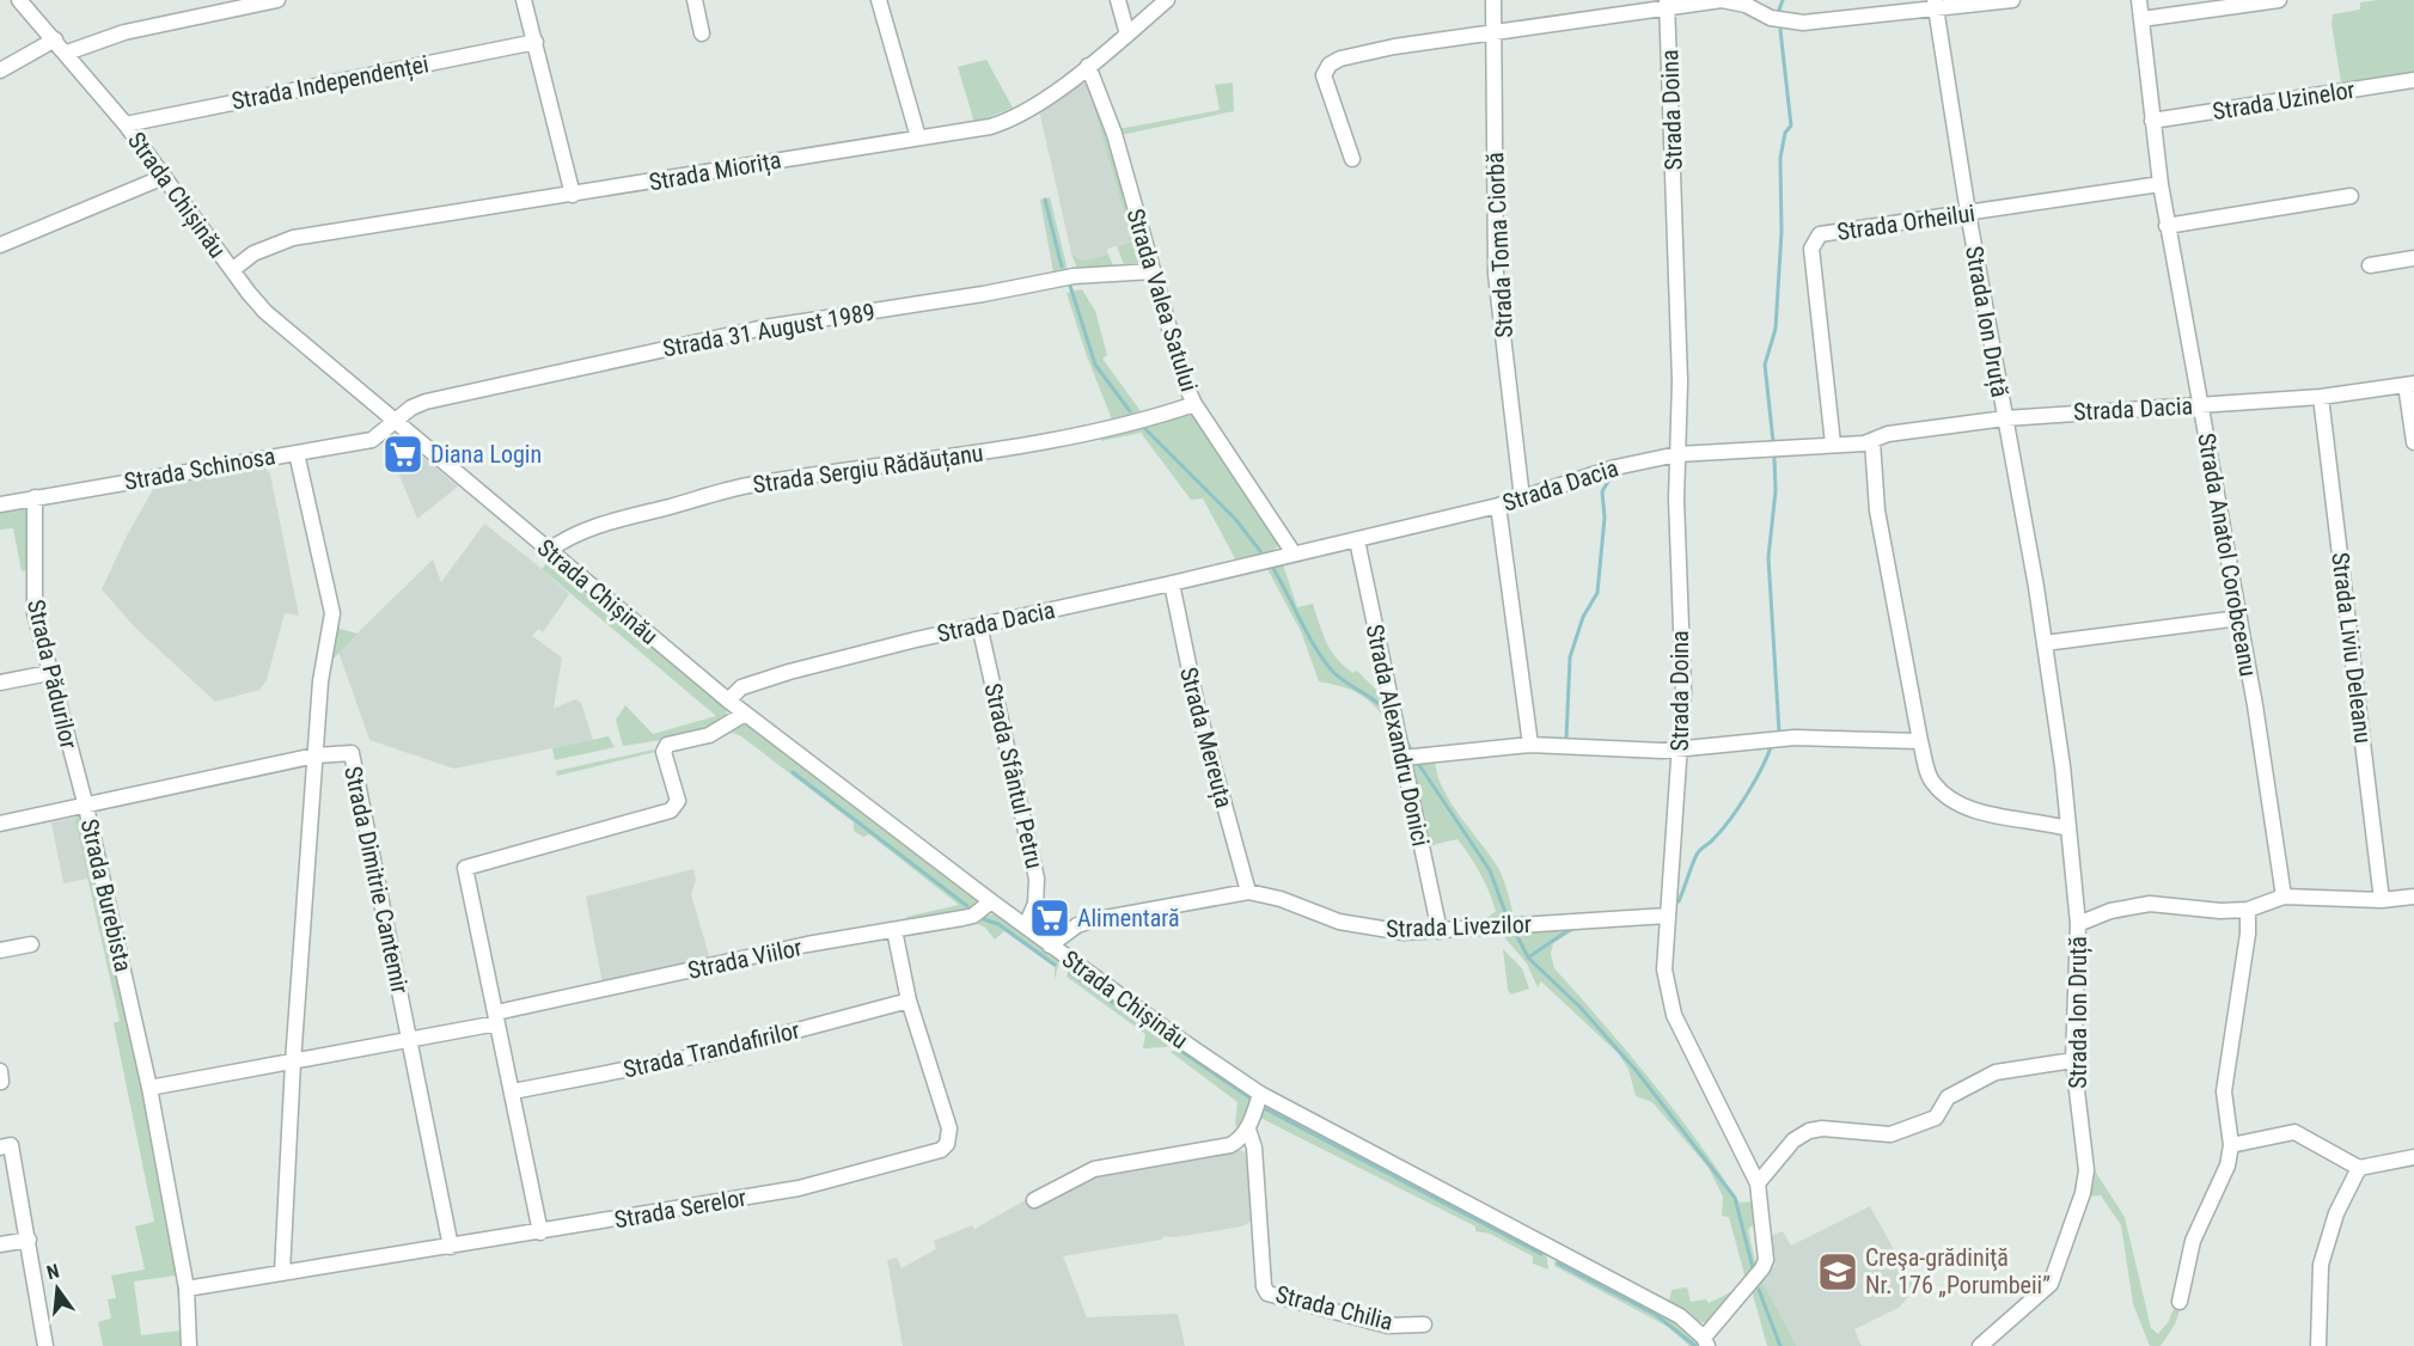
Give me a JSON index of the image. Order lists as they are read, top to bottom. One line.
{"streets":{"street":["Strada Independenței","Strada Uzinelor","Strada Doina","Strada Miorița","Strada Chișinău","Strada Orheilui","Strada Toma Ciorbă","Strada Valea Satului","Strada Ion Druță","Strada 31 August 1989","Strada Dacia","Strada Schinosa","Strada Sergiu Rădăuțanu","Strada Anatol Corobceanu","Strada Liviu Deleanu","Strada Pădurilor","Strada Alexandru Donici","Strada Mereuța","Strada Sfântul Petru","Strada Dimitrie Cantemir","Strada Burebista","Strada Livezilor","Strada Viilor","Strada Trandafirilor","Strada Serelor","Strada Chilia"]},"crossings":[["Strada Independenței","Strada Chișinău"],["Strada Uzinelor","Strada Anatol Corobceanu"],["Strada Doina","Strada Chișinău"],["Strada Doina","Strada Dacia"],["Strada Doina","Strada Livezilor"],["Strada Miorița","Strada Chișinău"],["Strada Miorița","Strada Valea Satului"],["Strada Chișinău","Strada 31 August 1989"],["Strada Chișinău","Strada Dacia"],["Strada Chișinău","Strada Schinosa"],["Strada Chișinău","Strada Sergiu Rădăuțanu"],["Strada Chișinău","Strada Sfântul Petru"],["Strada Chișinău","Strada Livezilor"],["Strada Chișinău","Strada Viilor"],["Strada Orheilui","Strada Ion Druță"],["Strada Orheilui","Strada Dacia"],["Strada Orheilui","Strada Anatol Corobceanu"],["Strada Toma Ciorbă","Strada Dacia"],["Strada Valea Satului","Strada 31 August 1989"],["Strada Valea Satului","Strada Dacia"],["Strada Valea Satului","Strada Sergiu Rădăuțanu"],["Strada Ion Druță","Strada Dacia"],["Strada 31 August 1989","Strada Schinosa"],["Strada Dacia","Strada Anatol Corobceanu"],["Strada Dacia","Strada Liviu Deleanu"],["Strada Dacia","Strada Alexandru Donici"],["Strada Dacia","Strada Mereuța"],["Strada Dacia","Strada Sfântul Petru"],["Strada Schinosa","Strada Pădurilor"],["Strada Pădurilor","Strada Burebista"],["Strada Alexandru Donici","Strada Livezilor"],["Strada Mereuța","Strada Livezilor"],["Strada Dimitrie Cantemir","Strada Burebista"],["Strada Dimitrie Cantemir","Strada Serelor"],["Strada Burebista","Strada Serelor"],["Strada Viilor","Strada Serelor"],["Strada Trandafirilor","Strada Serelor"]],"places":{"supermarket":["Diana Login","Alimentară"],"school or university":["Creşa-grădiniţă Nr. 176 „Porumbeii”"]},"north":"top"}
